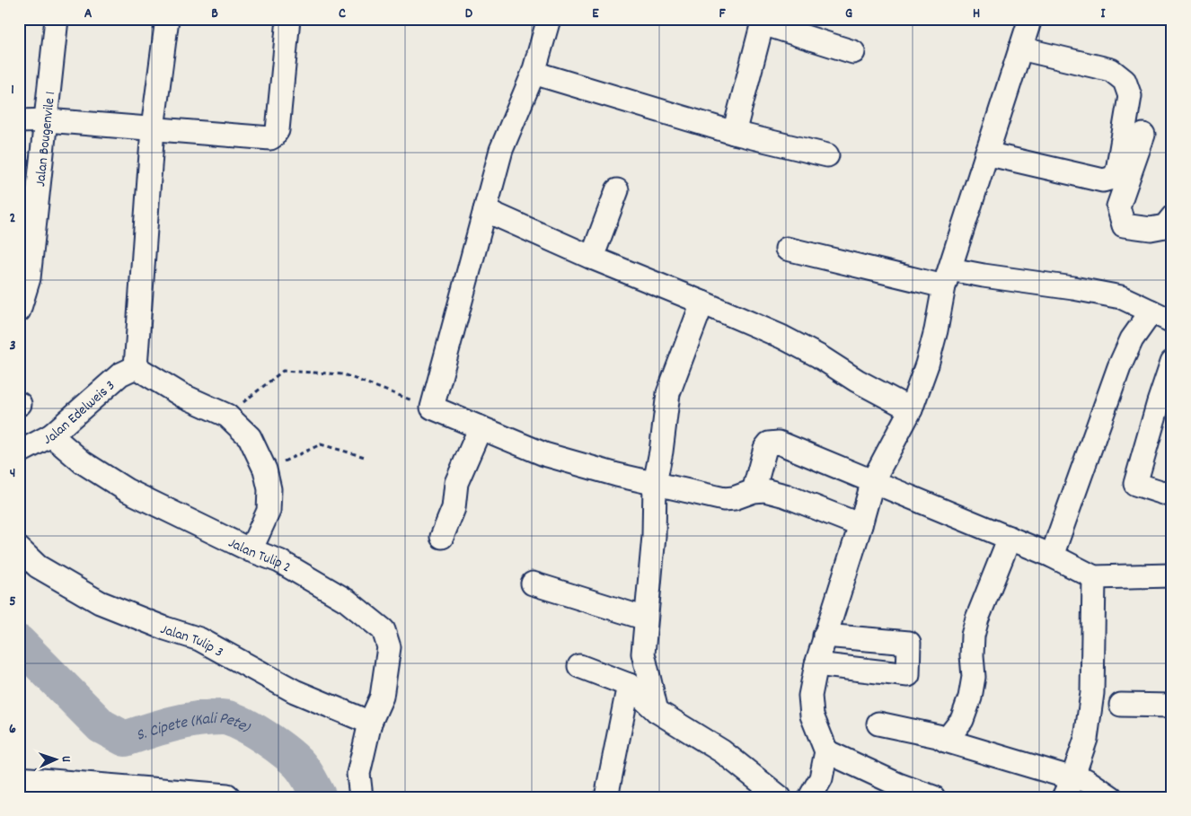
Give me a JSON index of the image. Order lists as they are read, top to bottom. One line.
{"streets":{"street":["Jalan Bougenvile 1","Jalan Edelweis 3","Jalan Tulip 2","Jalan Tulip 3"]},"crossings":[["Jalan Edelweis 3","Jalan Tulip 2"],["Jalan Tulip 2","Jalan Tulip 3"]],"water":["S. Cipete (Kali Pete)"],"north":"right","grid":{"columns":["A","B","C","D","E","F","G","H","I"],"rows":["1","2","3","4","5","6"]}}
